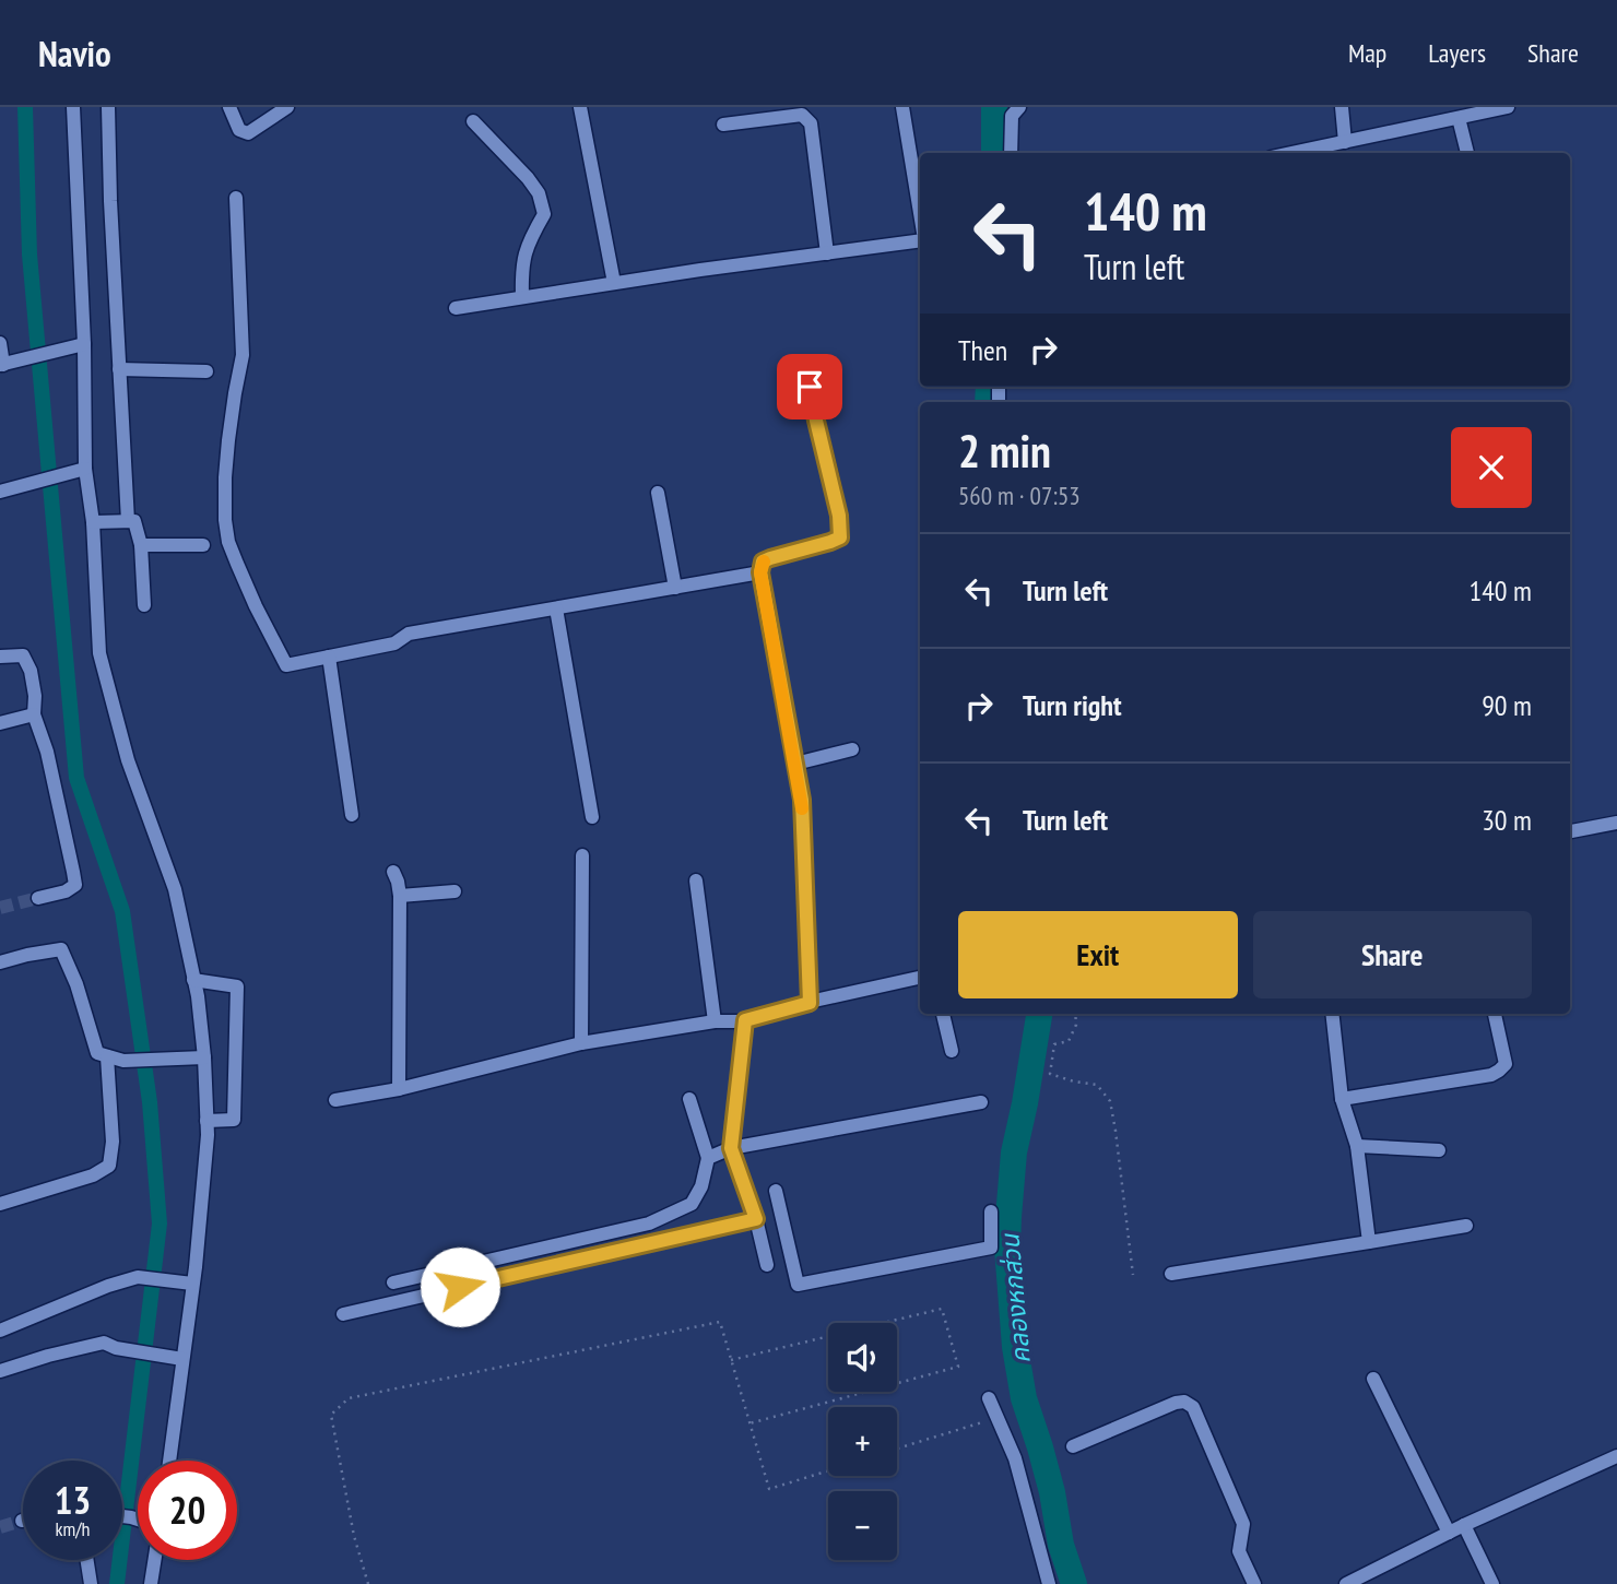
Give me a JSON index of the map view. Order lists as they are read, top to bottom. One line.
{"water":["คลองหกส่วน"],"page":{"header":"Navio","nav":["Map","Layers","Share"],"turn":["140 m","Turn left"],"then":"Then","heading":["2 min","560 m · 07:53"],"list":[{"name":"Turn left","value":"140 m"},{"name":"Turn right","value":"90 m"},{"name":"Turn left","value":"30 m"}],"buttons":["Exit","Share"],"map_buttons":["+","−"],"speed":"13 km/h","limit":"20"}}
